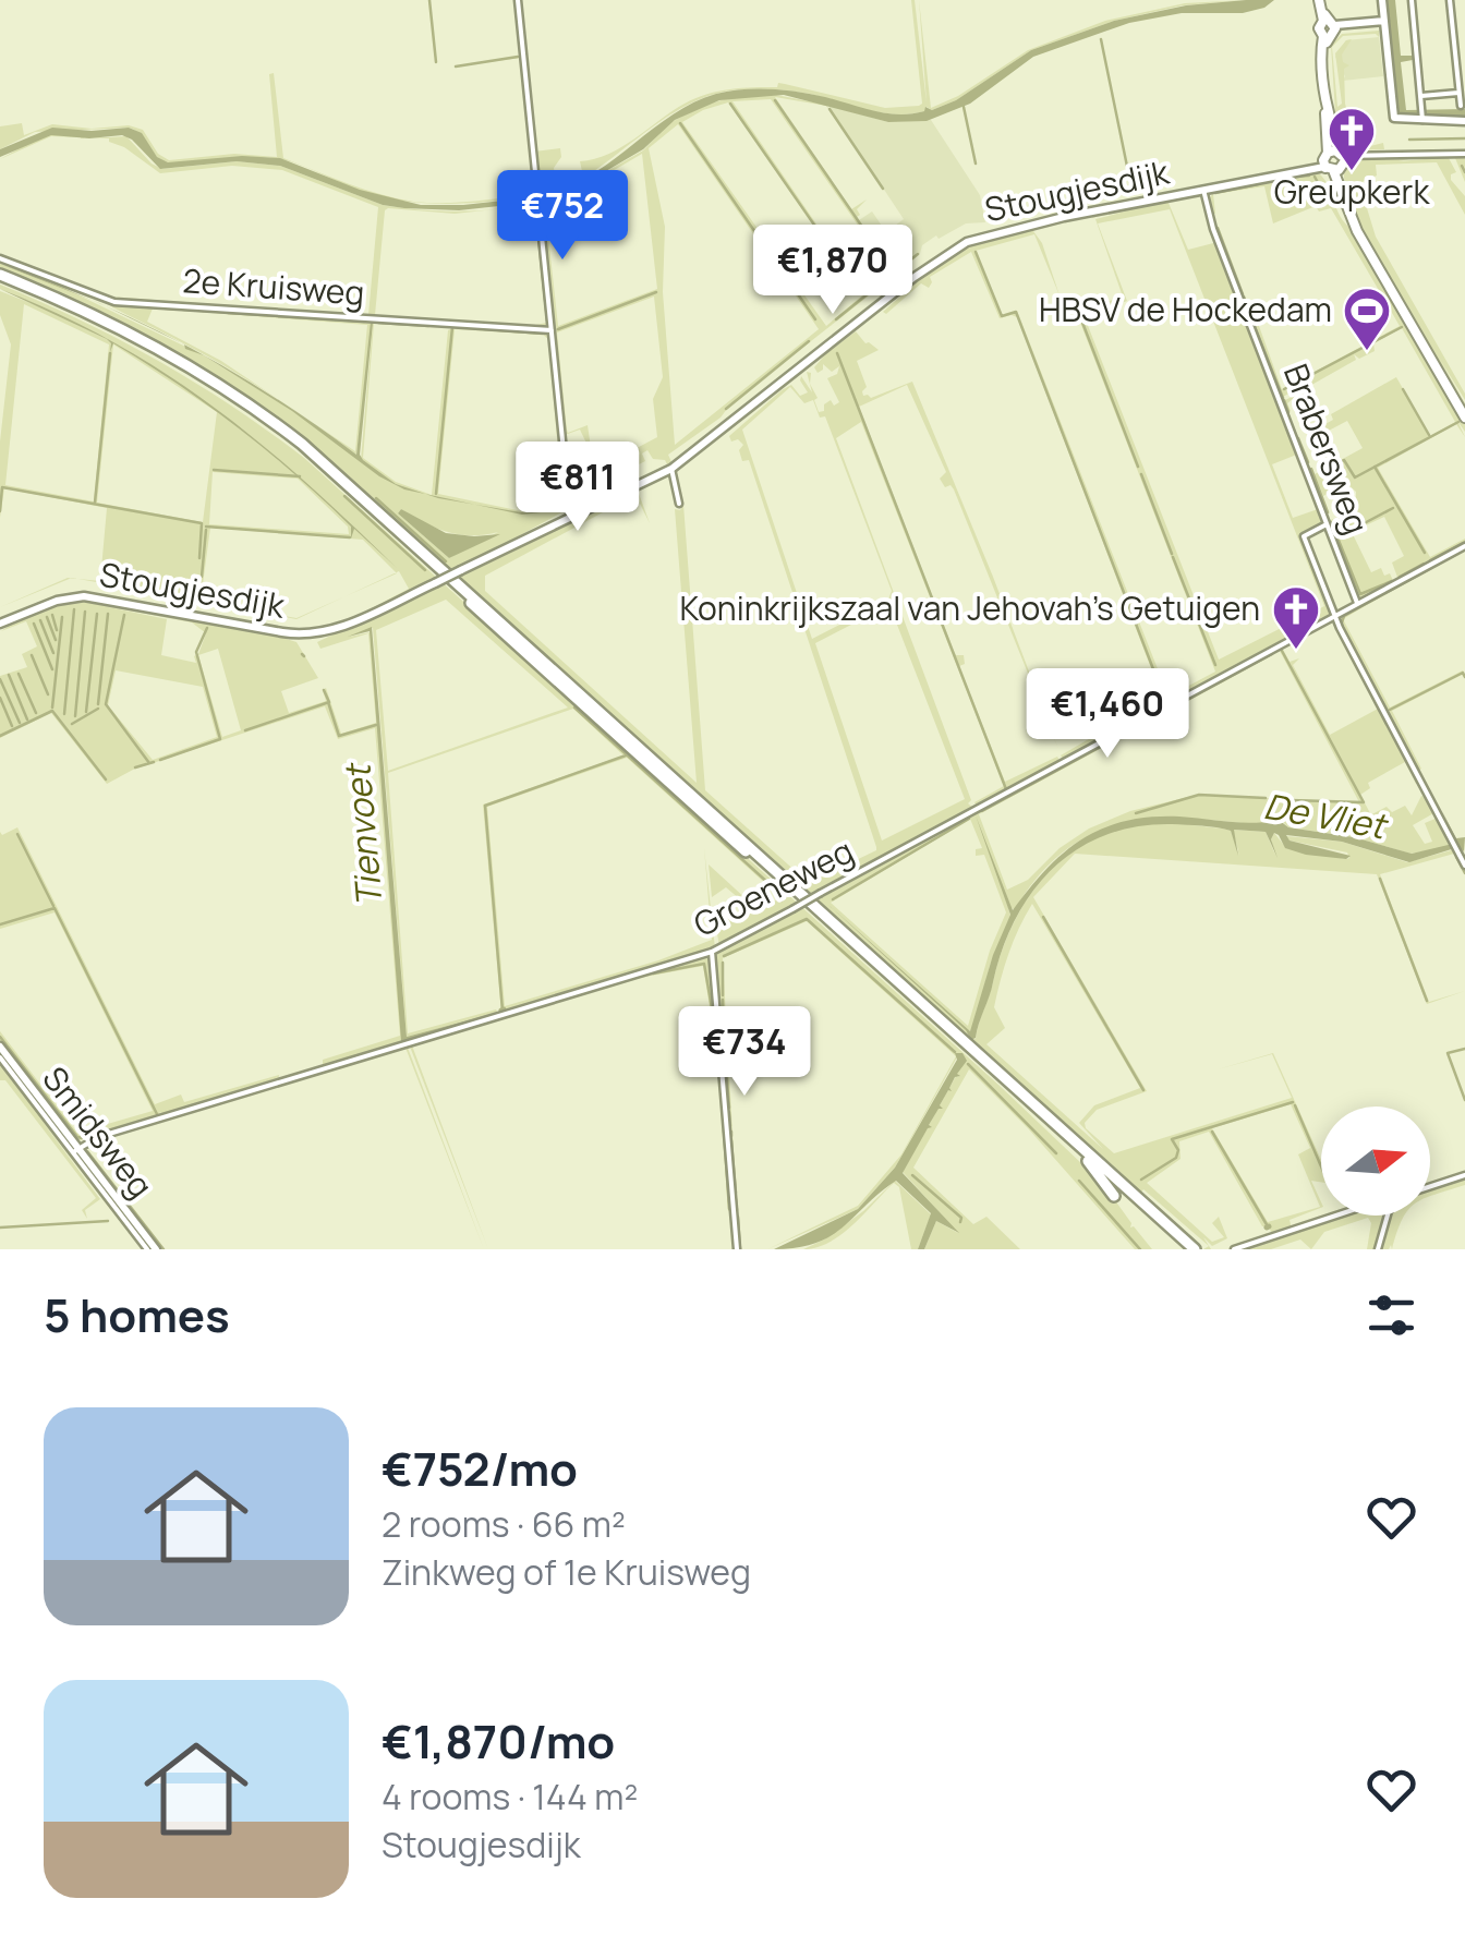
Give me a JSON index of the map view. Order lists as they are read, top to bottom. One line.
{"streets":{"street":["Stougjesdijk","2e Kruisweg","Brabersweg","Groeneweg","Smidsweg"]},"crossings":[["Stougjesdijk","Brabersweg"],["Brabersweg","Groeneweg"],["Groeneweg","Smidsweg"]],"water":["De Vliet","Tienvoet"],"places":{"church":["Greupkerk","Koninkrijkszaal van Jehovah's Getuigen"],"sports":["HBSV de Hockedam"]},"north":"right","page":{"price":["€752","€1,870","€811","€1,460","€734"],"heading":"5 homes","list":[{"name":"€752/mo","note":"2 rooms · 66 m² · Zinkweg of 1e Kruisweg"},{"name":"€1,870/mo","note":"4 rooms · 144 m² · Stougjesdijk"}]}}
